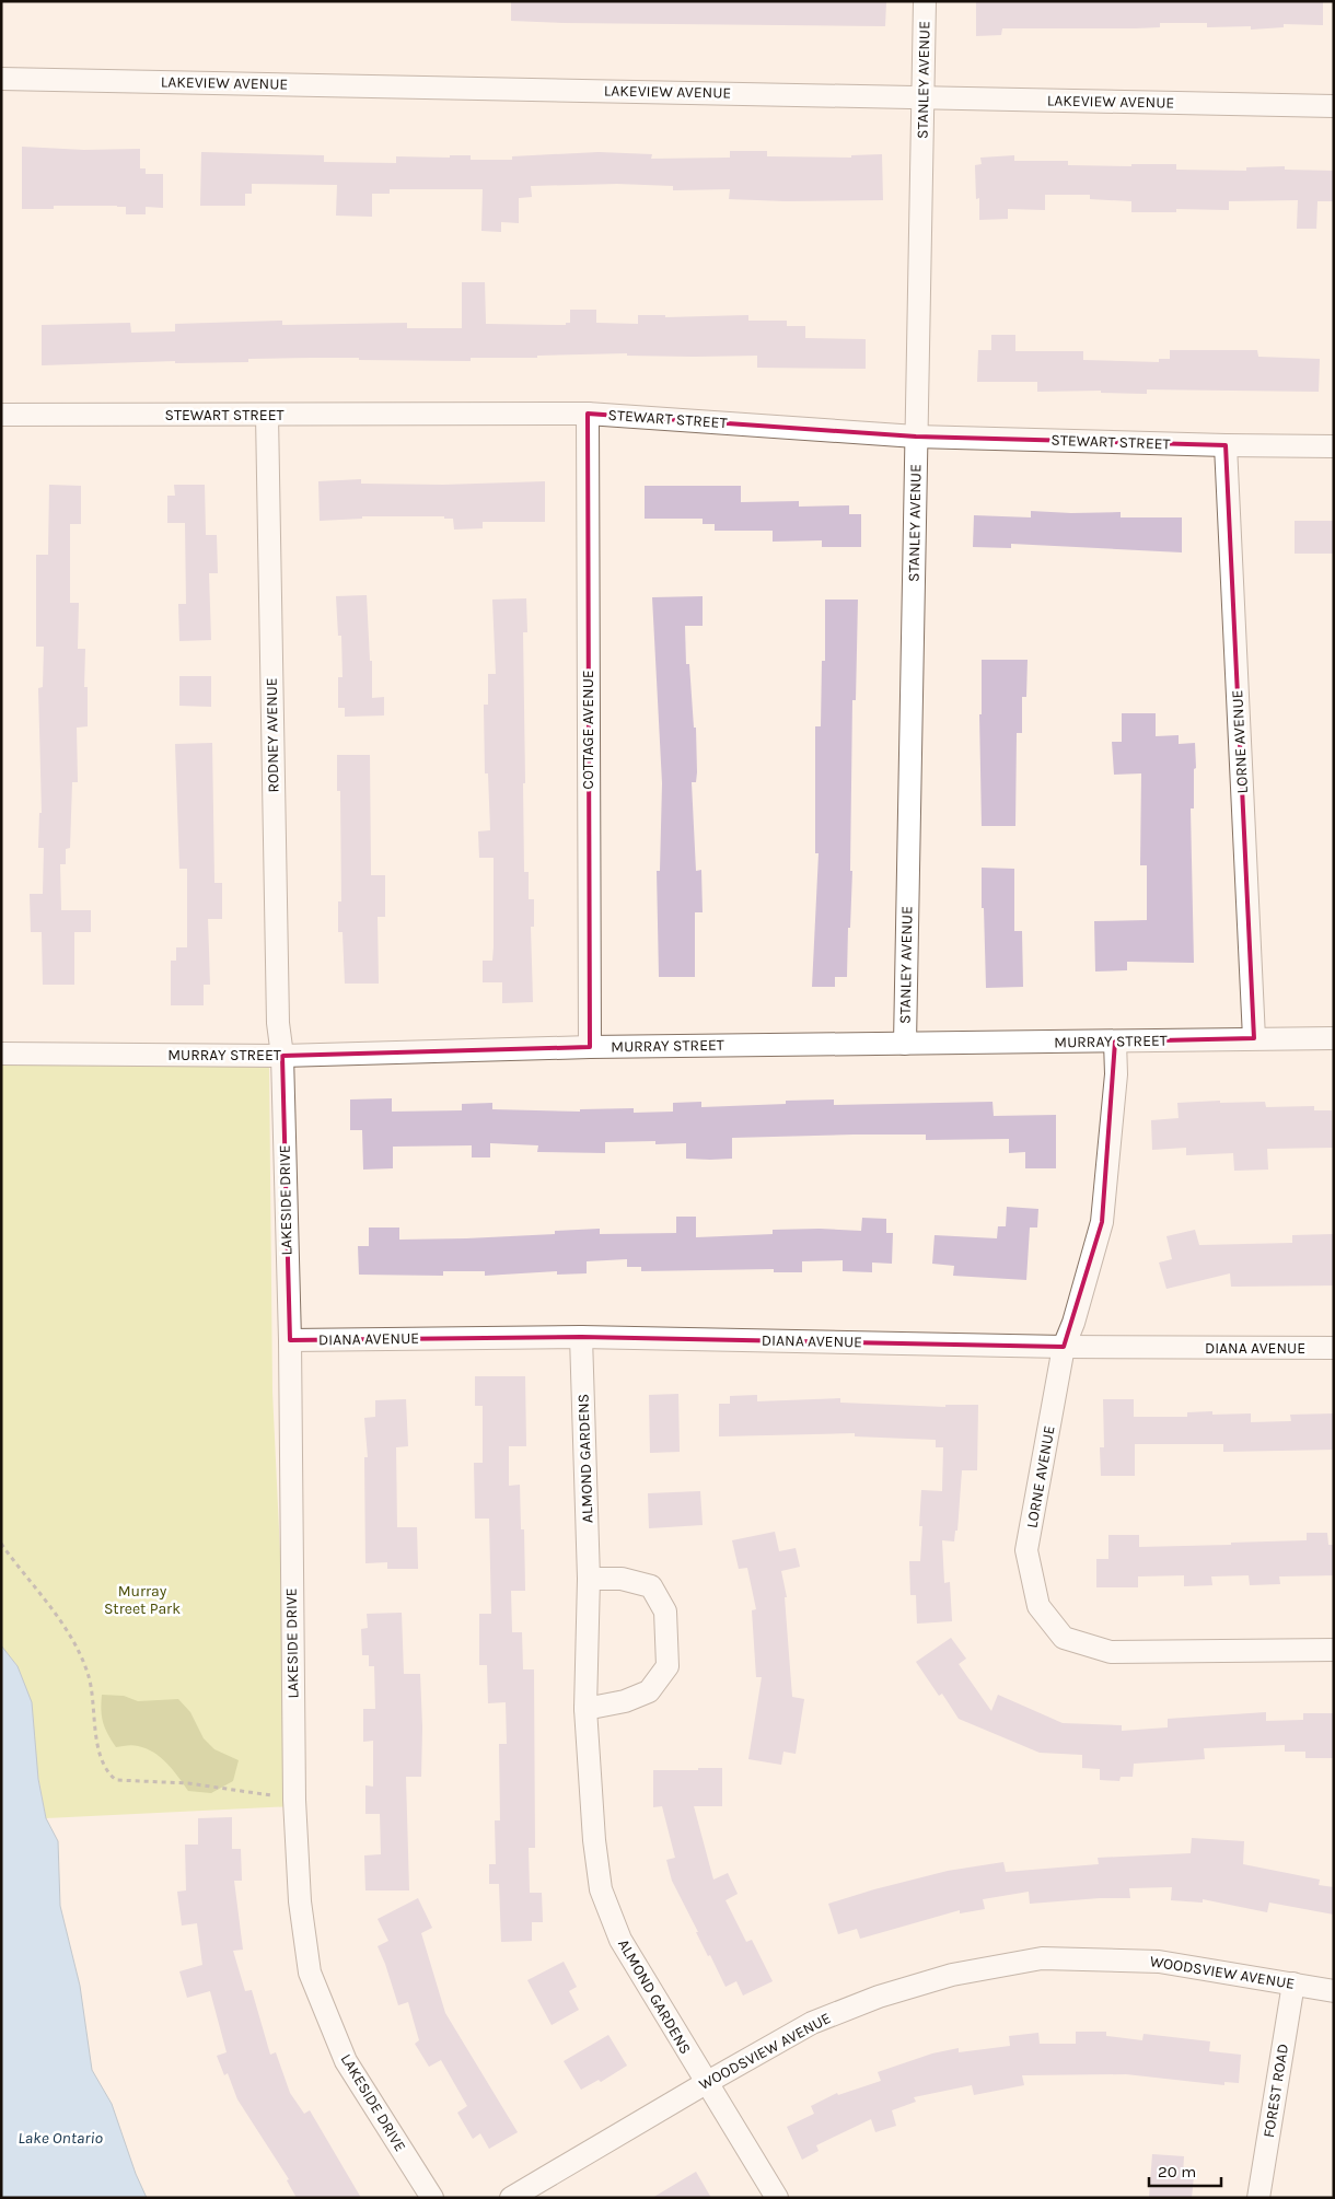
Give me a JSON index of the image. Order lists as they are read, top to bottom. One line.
{"streets":{"street":["STANLEY AVENUE","LAKEVIEW AVENUE","STEWART STREET","COTTAGE AVENUE","RODNEY AVENUE","LORNE AVENUE","MURRAY STREET","LAKESIDE DRIVE","DIANA AVENUE","ALMOND GARDENS","WOODSVIEW AVENUE","FOREST ROAD"]},"crossings":[["STANLEY AVENUE","LAKEVIEW AVENUE"],["STANLEY AVENUE","STEWART STREET"],["STANLEY AVENUE","MURRAY STREET"],["STEWART STREET","COTTAGE AVENUE"],["STEWART STREET","RODNEY AVENUE"],["STEWART STREET","LORNE AVENUE"],["COTTAGE AVENUE","MURRAY STREET"],["RODNEY AVENUE","MURRAY STREET"],["RODNEY AVENUE","LAKESIDE DRIVE"],["LORNE AVENUE","MURRAY STREET"],["LORNE AVENUE","DIANA AVENUE"],["MURRAY STREET","LAKESIDE DRIVE"],["LAKESIDE DRIVE","DIANA AVENUE"],["DIANA AVENUE","ALMOND GARDENS"],["ALMOND GARDENS","WOODSVIEW AVENUE"],["WOODSVIEW AVENUE","FOREST ROAD"]],"water":["Lake Ontario"],"parks":["Murray Street Park"],"scale_bar":"20 m"}
